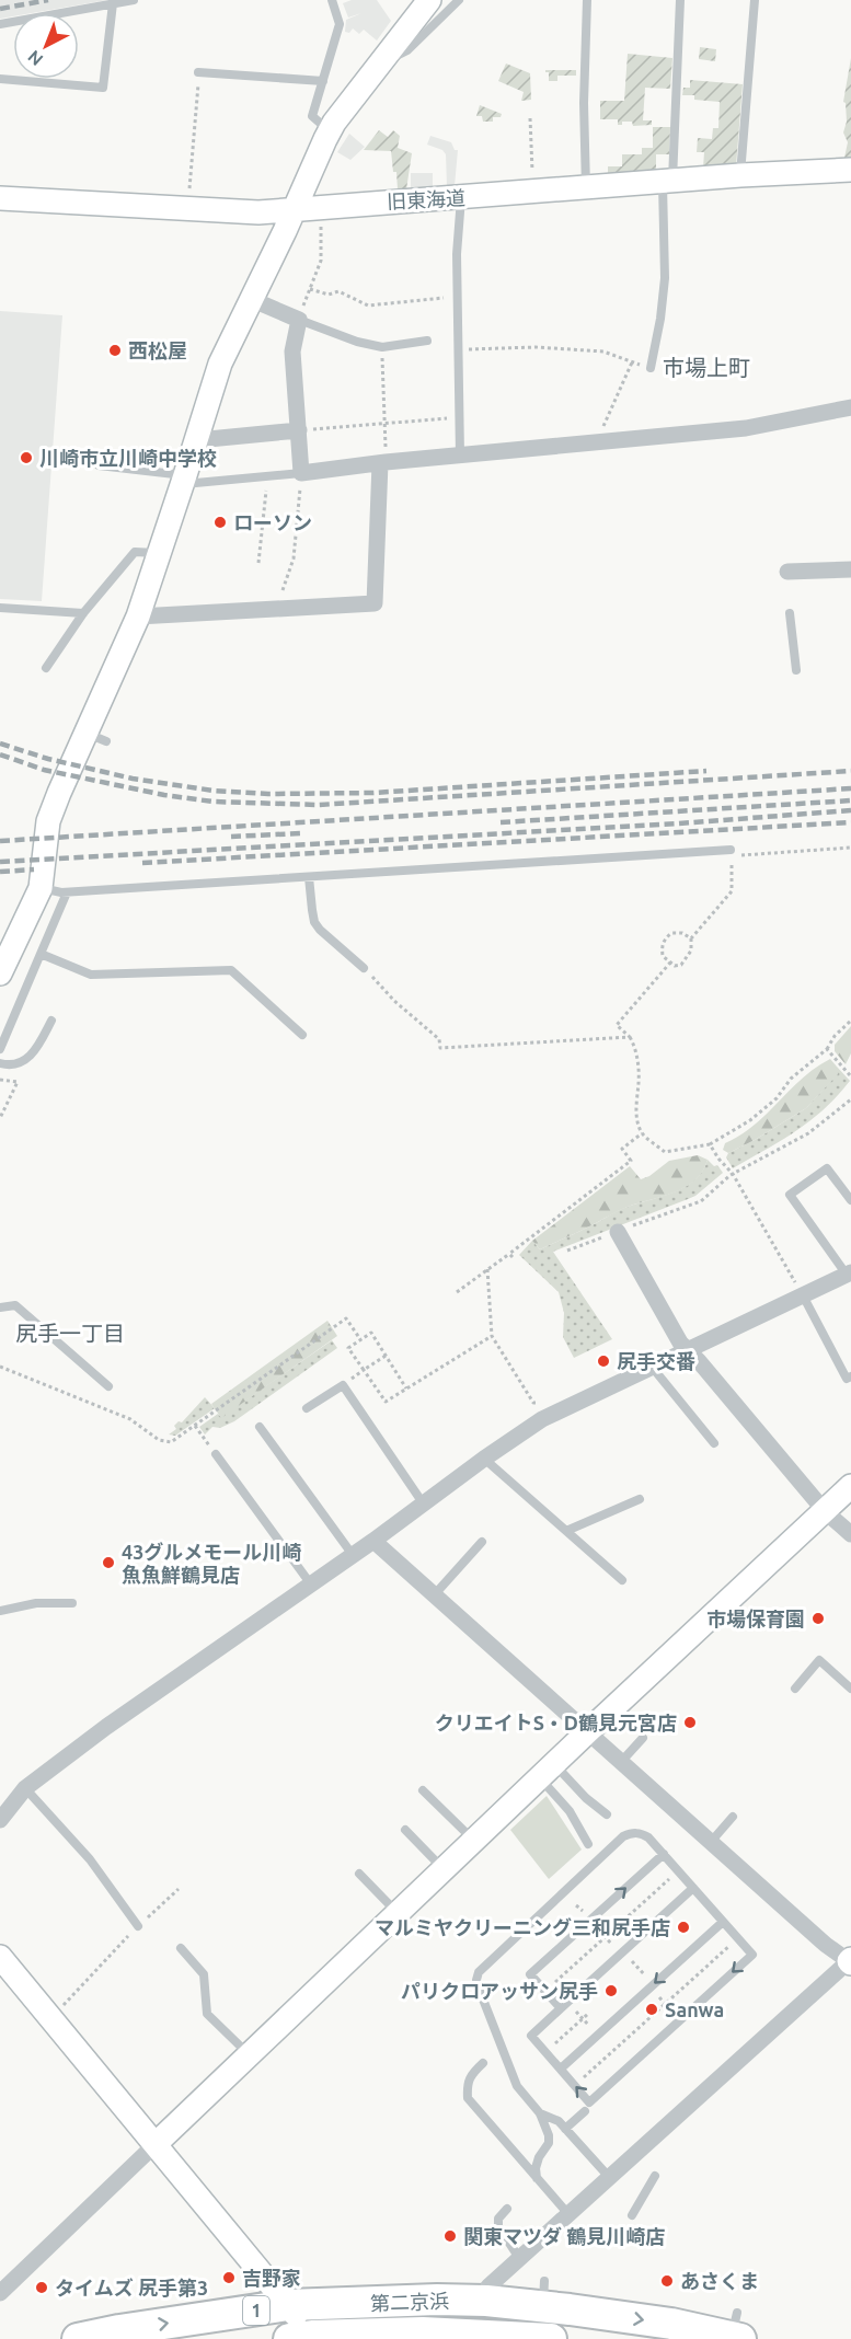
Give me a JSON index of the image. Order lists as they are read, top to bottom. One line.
{"streets":{"highway":["第二京浜","1"],"street":["旧東海道"]},"one_way":["第二京浜"],"districts":["市場上町","尻手一丁目"],"places":["西松屋","川崎市立川崎中学校","ローソン","尻手交番","43グルメモール川崎 魚魚鮮鶴見店","市場保育園","クリエイトS・D鶴見元宮店","マルミヤクリーニング三和尻手店","パリクロアッサン尻手","Sanwa","関東マツダ 鶴見川崎店","吉野家","あさくま","タイムズ 尻手第3"],"north":"bottom left"}
